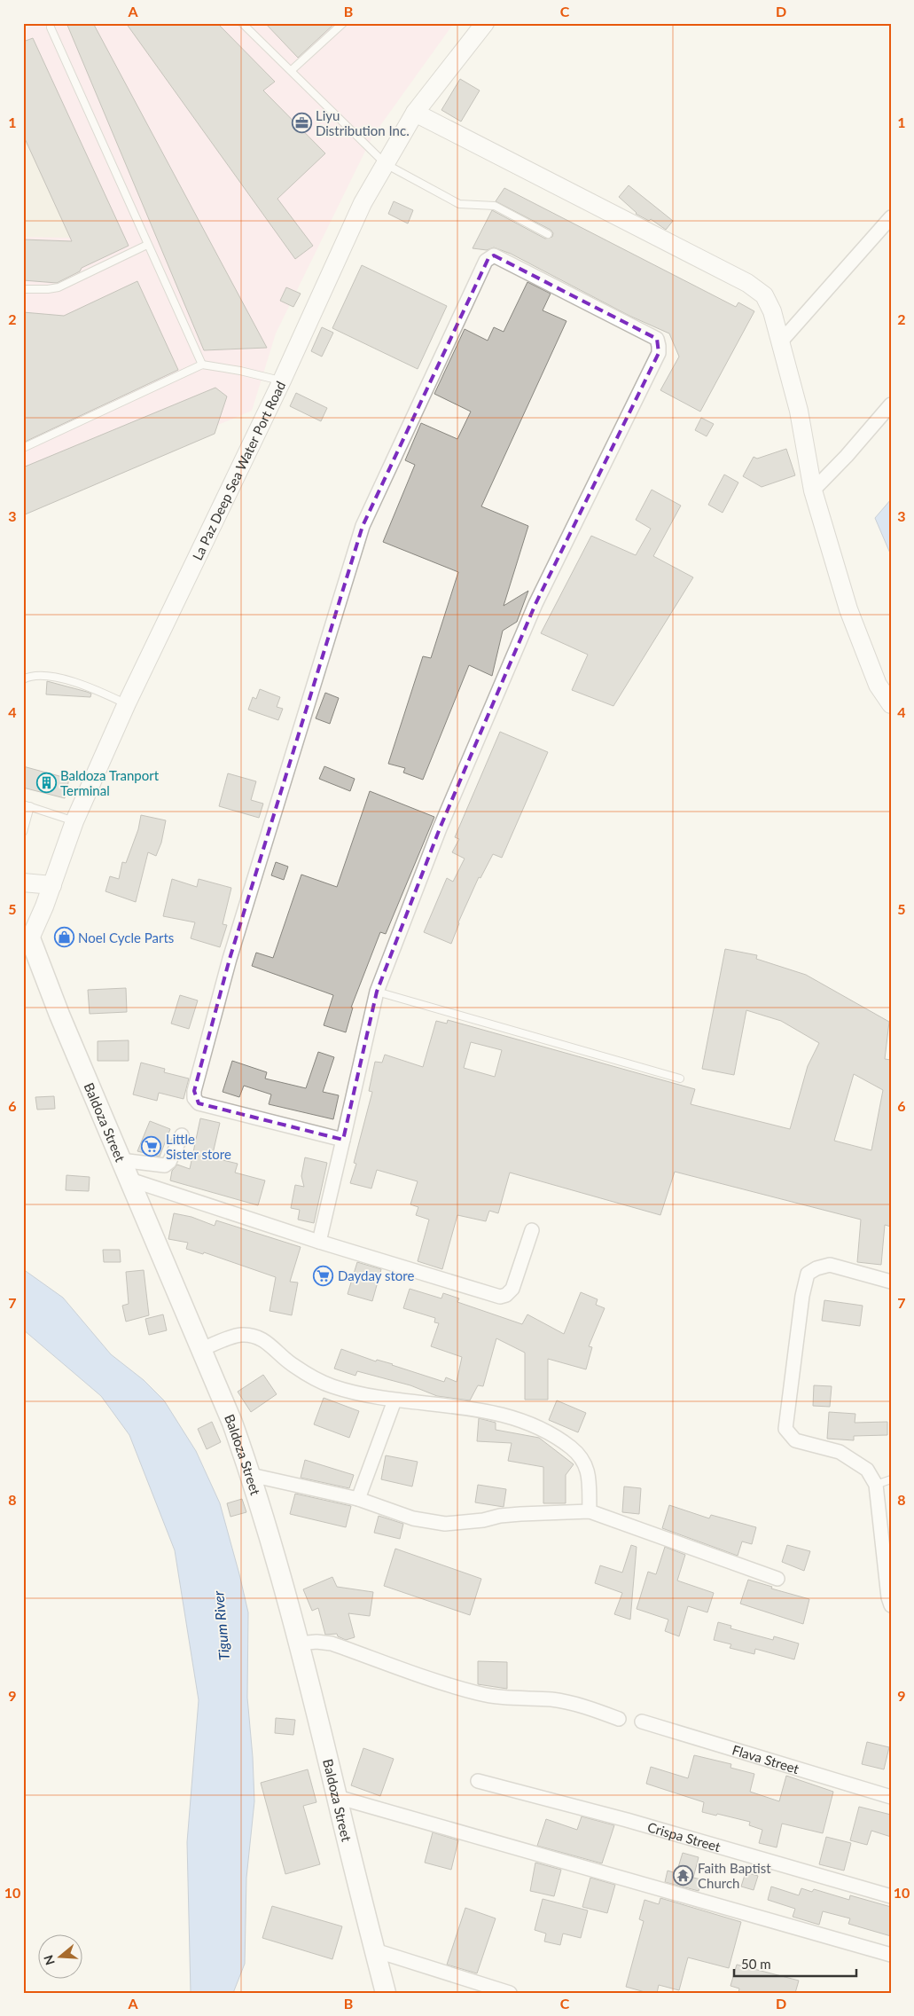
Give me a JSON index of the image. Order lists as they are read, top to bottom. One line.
{"streets":{"main road":["La Paz Deep Sea Water Port Road","Baldoza Street"],"street":["Flava Street","Crispa Street"]},"crossings":[["La Paz Deep Sea Water Port Road","Baldoza Street"]],"water":["Tigum River"],"places":{"office":["Liyu Distribution Inc."],"building":["Baldoza Tranport Terminal"],"shop":["Noel Cycle Parts"],"supermarket":["Little Sister store","Dayday store"],"temple":["Faith Baptist Church"]},"scale_bar":"50 m","north":"left","grid":{"columns":["A","B","C","D"],"rows":["1","2","3","4","5","6","7","8","9","10"]}}
